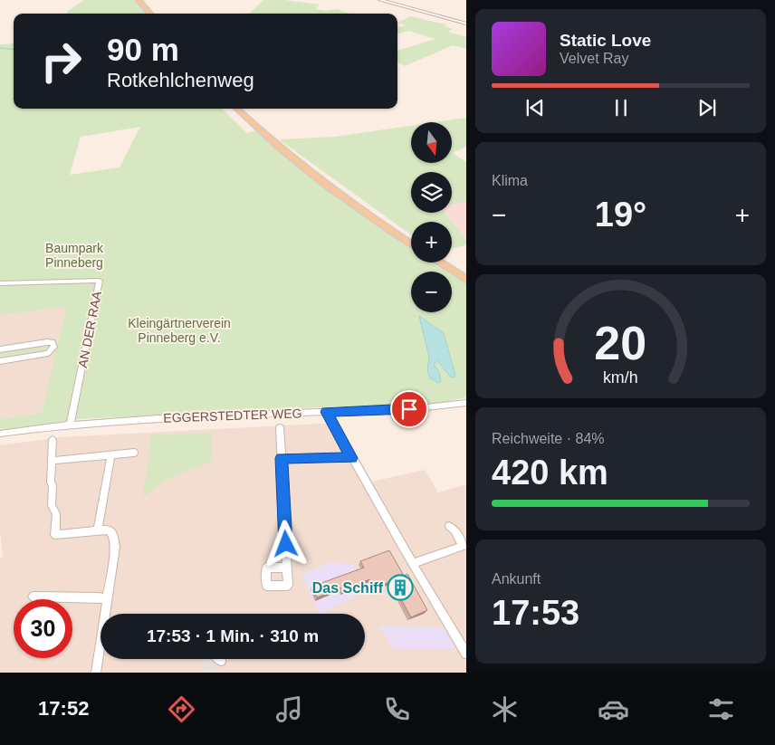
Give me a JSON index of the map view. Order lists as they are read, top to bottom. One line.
{"streets":{"street":["AN DER RAA","EGGERSTEDTER WEG"]},"crossings":[["AN DER RAA","EGGERSTEDTER WEG"]],"parks":["Baumpark Pinneberg","Kleingärtnerverein Pinneberg e.V."],"places":{"building":["Das Schiff"]},"north":"bottom","page":{"turn":["90 m","Rotkehlchenweg"],"song":["Static Love","Velvet Ray"],"map_buttons":["+","−"],"tile":["Klima",["Reichweite · 84%","420 km"],["Ankunft","17:53"]],"heat":["−","19°","+"],"limit":"30","trip":"17:53 · 1 Min. · 310 m","tabs":"17:52","gauge":["20","km/h"]}}
